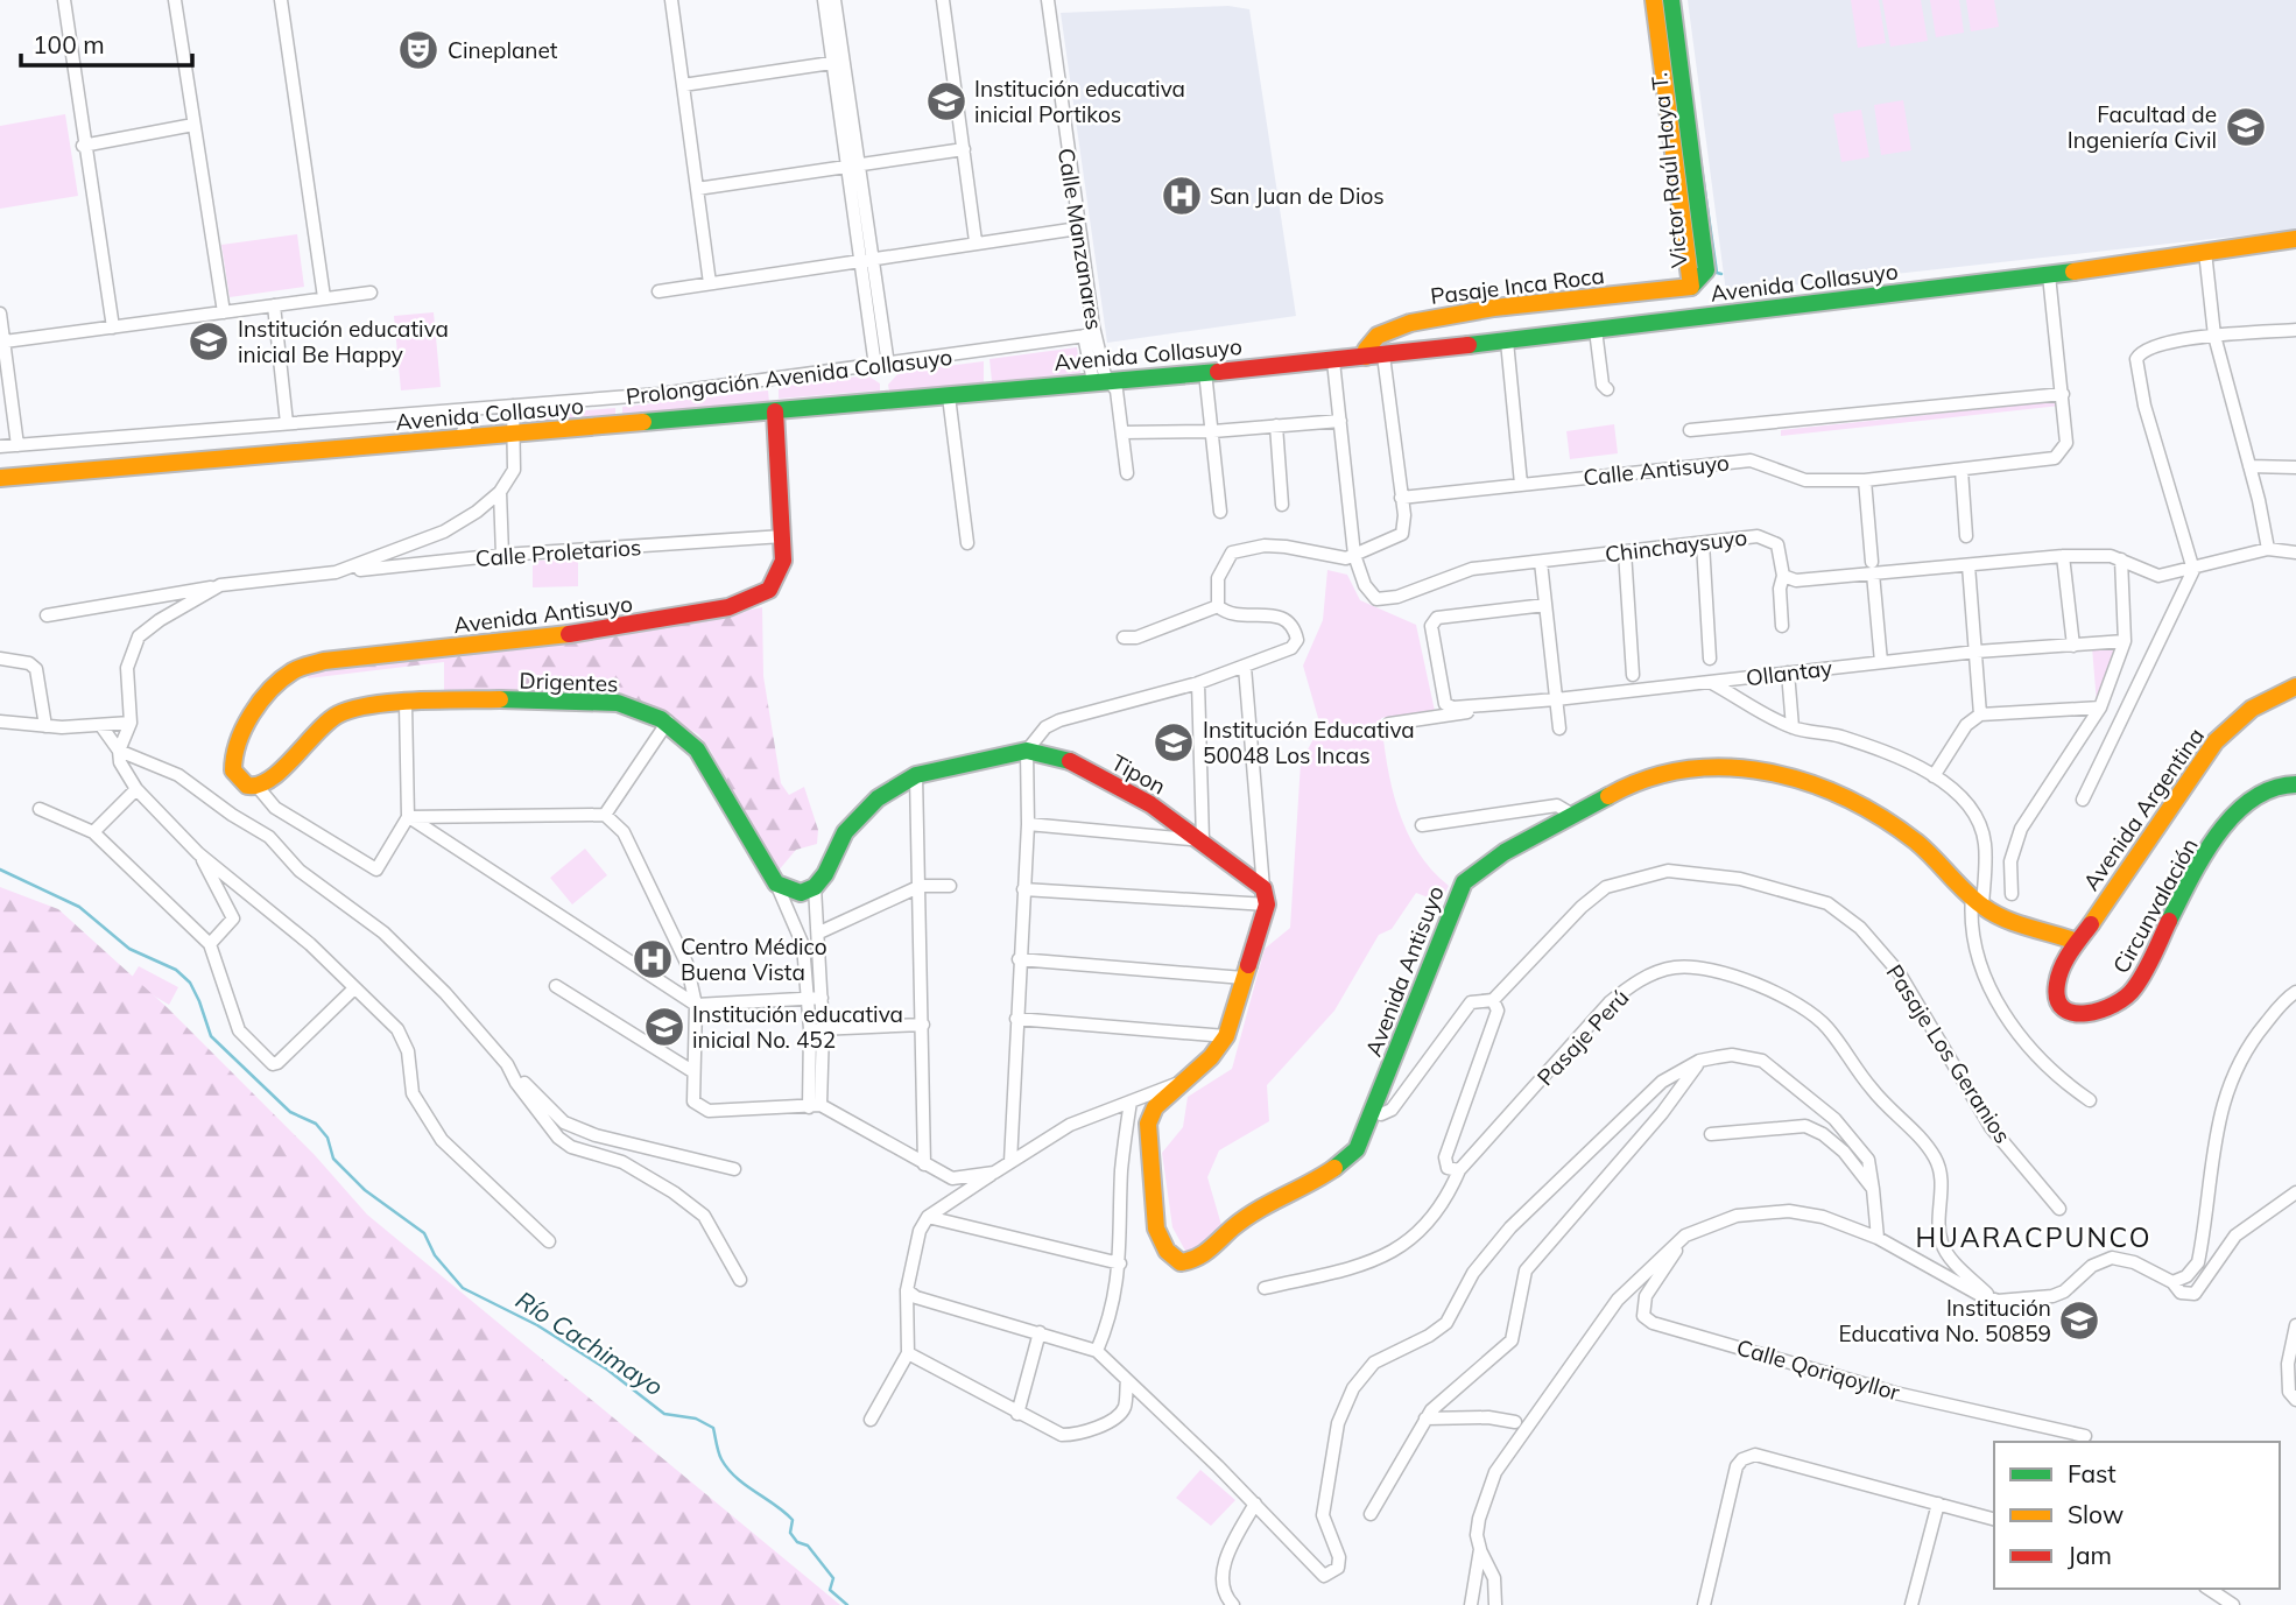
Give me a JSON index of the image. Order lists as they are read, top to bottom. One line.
{"streets":{"main road":["Victor Raúl Haya T.","Avenida Collasuyo","Pasaje Inca Roca","Avenida Antisuyo","Drigentes","Tipon","Avenida Argentina","Circunvalación"],"street":["Calle Manzanares","Prolongación Avenida Collasuyo","Calle Antisuyo","Chinchaysuyo","Calle Proletarios","Ollantay","Pasaje Perú","Pasaje Los Geranios","Calle Qoriqoyllor"]},"crossings":[["Victor Raúl Haya T.","Pasaje Inca Roca"],["Calle Manzanares","Avenida Collasuyo"],["Calle Manzanares","Prolongación Avenida Collasuyo"],["Avenida Collasuyo","Pasaje Inca Roca"],["Avenida Collasuyo","Avenida Antisuyo"],["Calle Proletarios","Avenida Antisuyo"],["Avenida Antisuyo","Drigentes"],["Avenida Antisuyo","Avenida Argentina"],["Avenida Antisuyo","Circunvalación"],["Avenida Argentina","Circunvalación"]],"districts":["HUARACPUNCO"],"water":["Río Cachimayo"],"places":{"theatre":["Cineplanet"],"school or university":["Institución educativa inicial Portikos","Facultad de Ingeniería Civil","Institución educativa inicial Be Happy","Institución Educativa 50048 Los Incas","Institución educativa inicial No. 452","Institución Educativa No. 50859"],"hospital":["San Juan de Dios","Centro Médico Buena Vista"]},"legend":["Fast","Slow","Jam"],"scale_bar":"100 m"}
